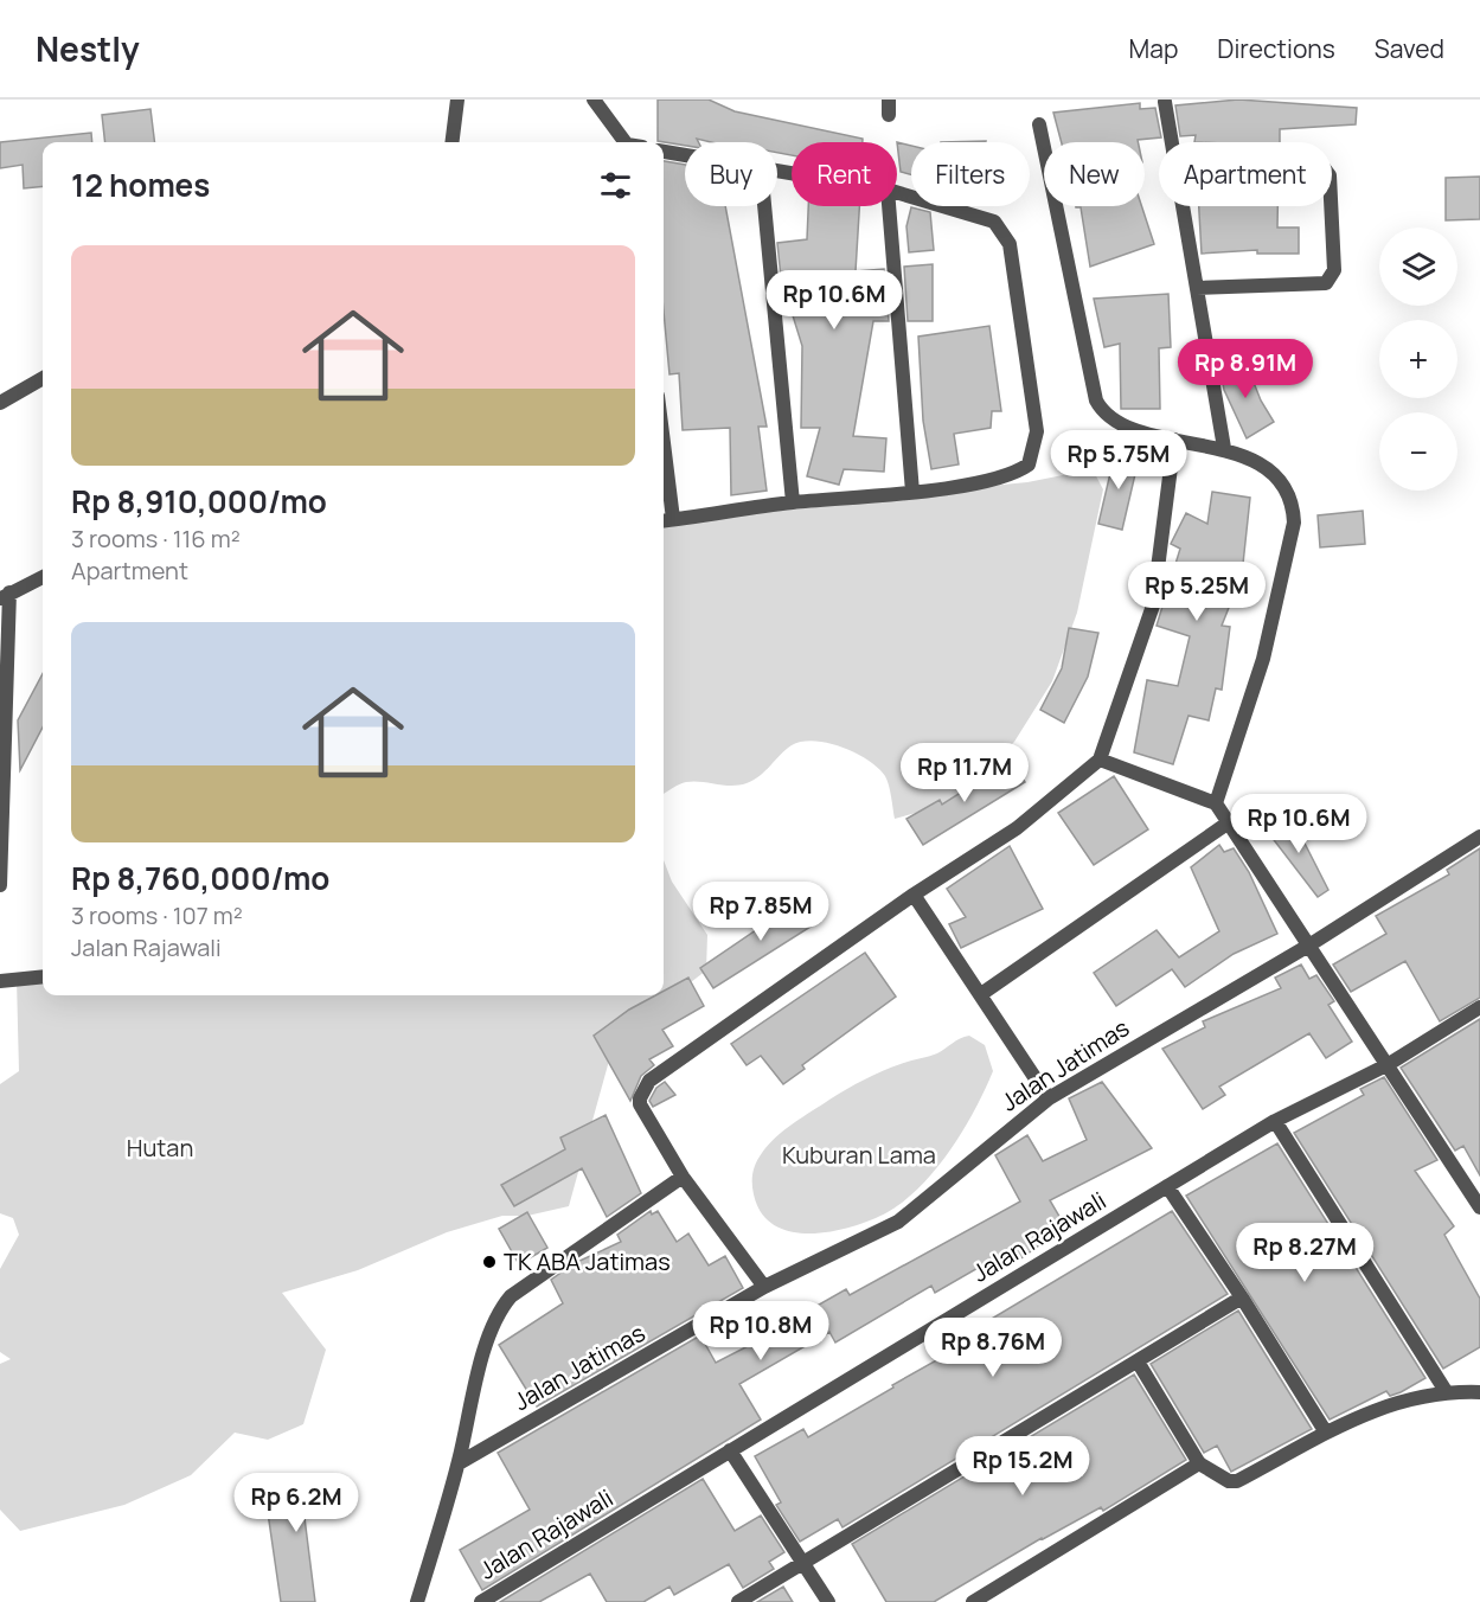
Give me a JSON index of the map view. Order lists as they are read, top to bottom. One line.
{"streets":{"street":["Jalan Jatimas","Jalan Rajawali"]},"parks":["Hutan","Kuburan Lama"],"places":["TK ABA Jatimas"],"page":{"header":"Nestly","nav":["Map","Directions","Saved"],"chip":["Buy","Rent","Filters","New","Apartment"],"heading":"12 homes","map_buttons":["+","−"],"list":[{"name":"Rp 8,910,000/mo","note":"3 rooms · 116 m² · Apartment"},{"name":"Rp 8,760,000/mo","note":"3 rooms · 107 m² · Jalan Rajawali"}],"price":["Rp 10.6M","Rp 8.91M","Rp 5.75M","Rp 5.25M","Rp 11.7M","Rp 10.6M","Rp 7.85M","Rp 8.27M","Rp 10.8M","Rp 8.76M","Rp 15.2M","Rp 6.2M"]}}
